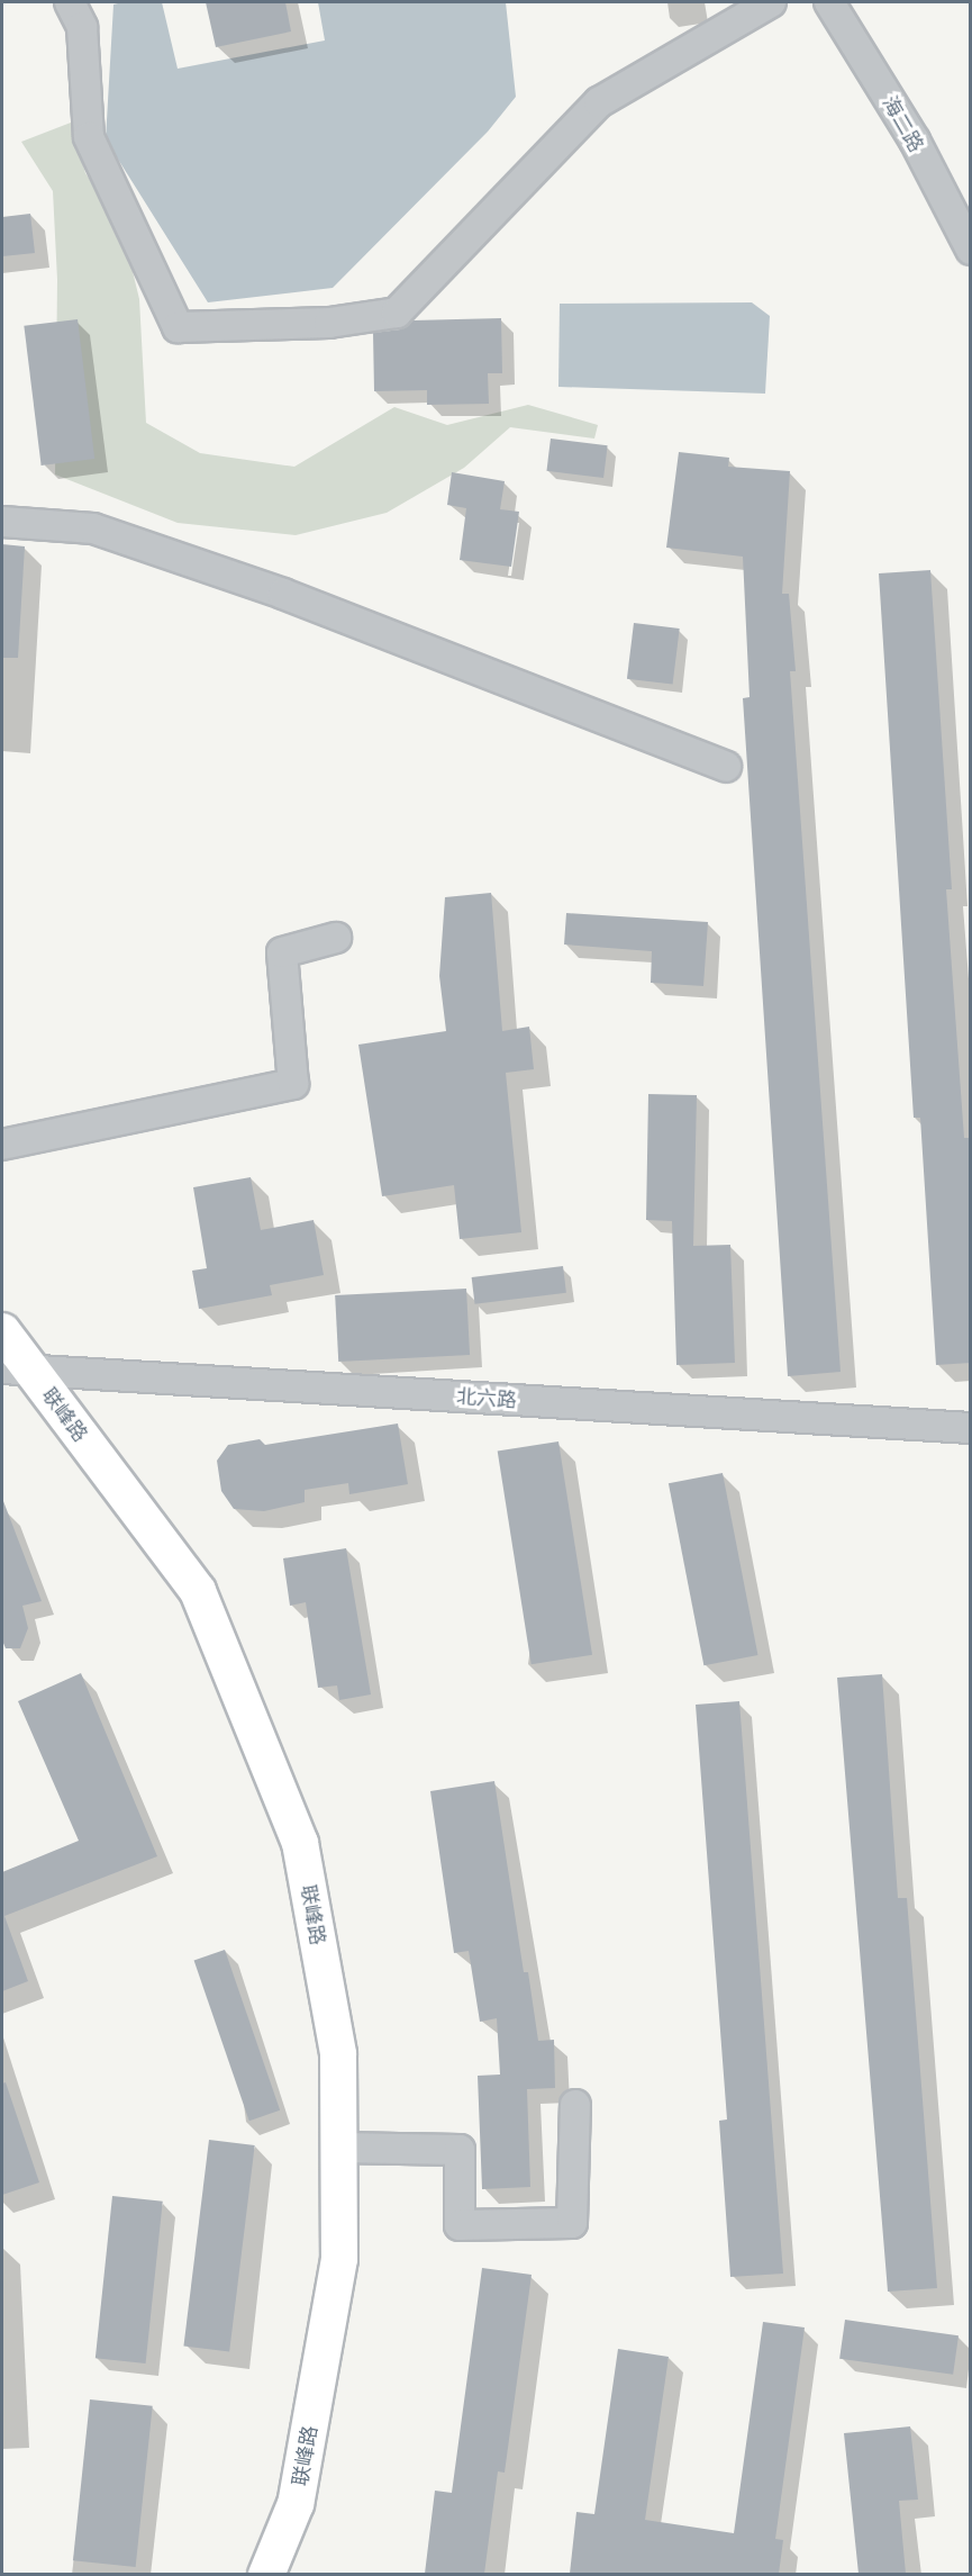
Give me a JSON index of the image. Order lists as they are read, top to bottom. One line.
{"streets":{"main road":["联峰路"],"street":["海二路","北六路"]},"crossings":[["北六路","联峰路"]]}
